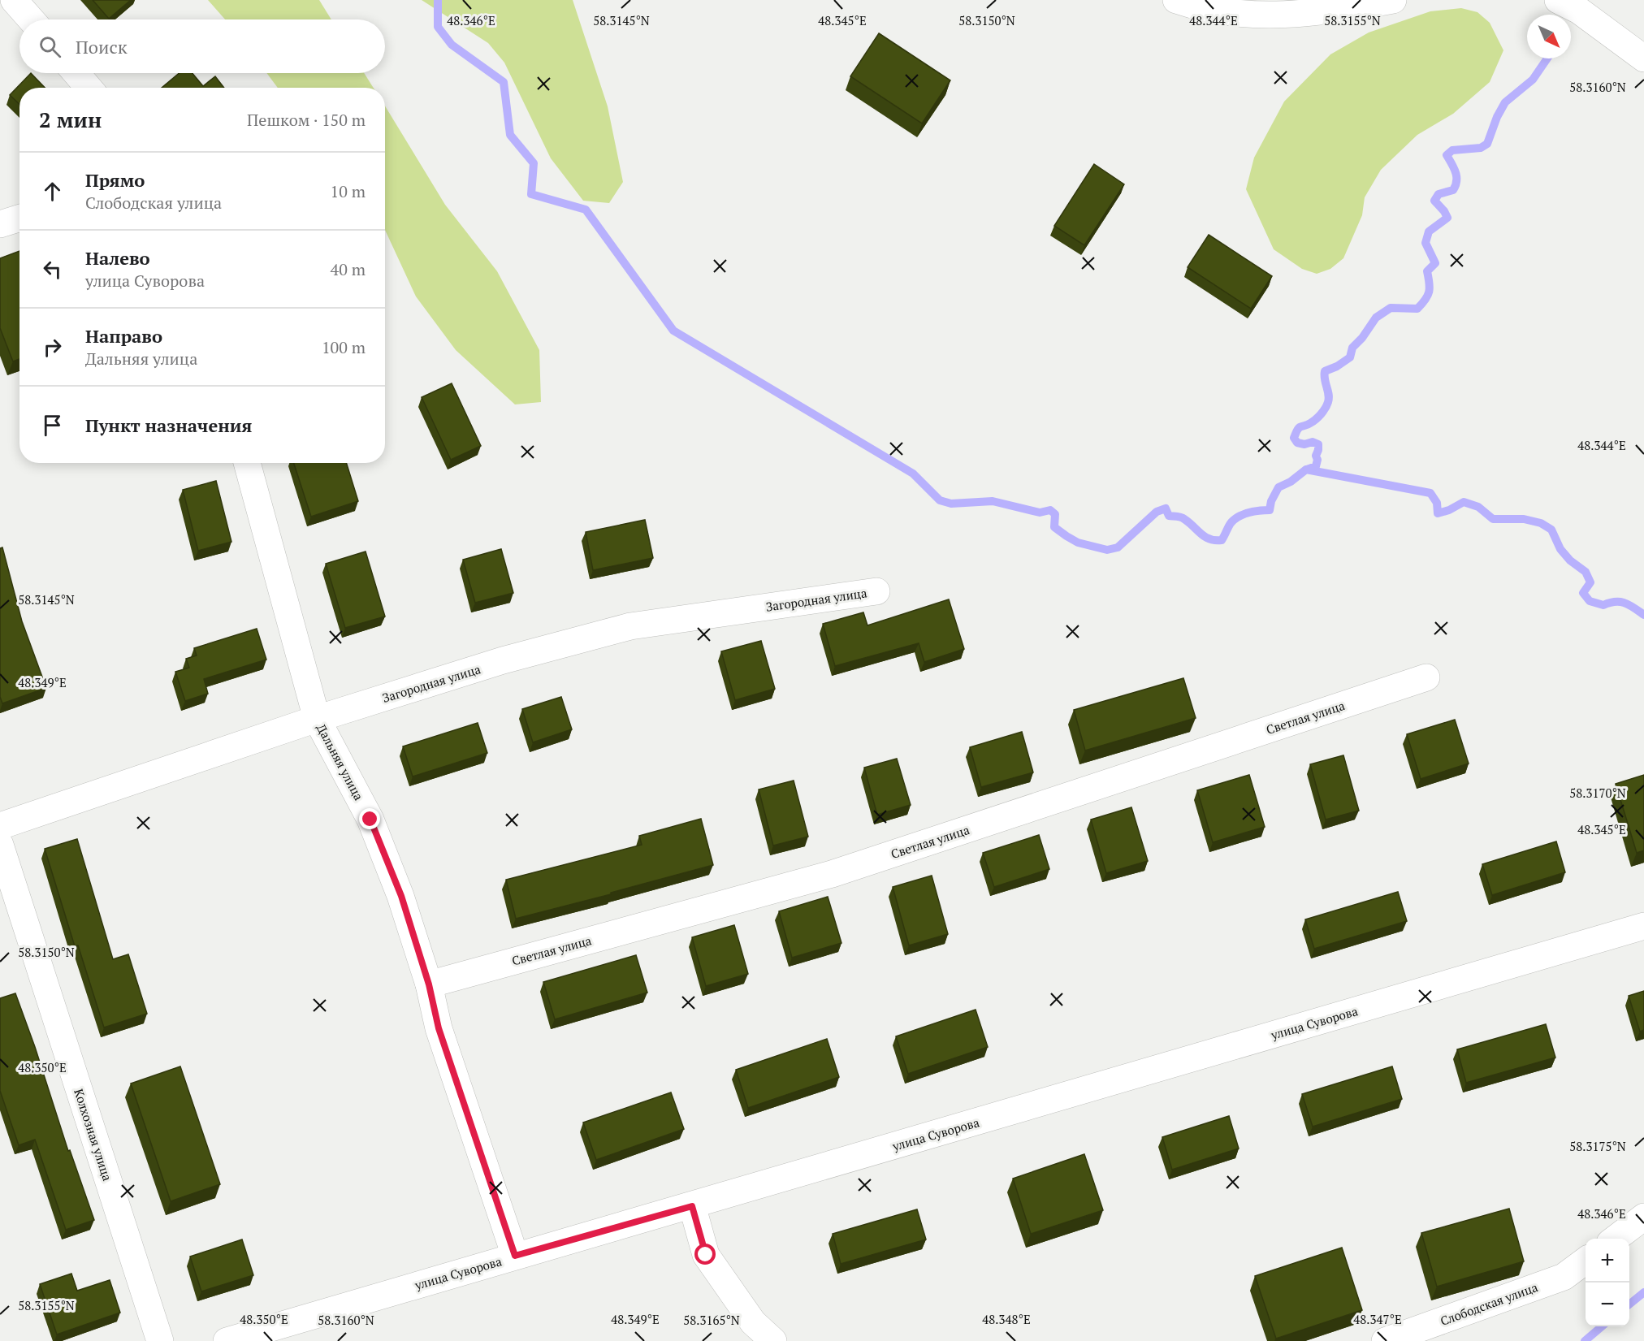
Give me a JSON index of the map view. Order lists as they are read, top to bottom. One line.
{"streets":{"street":["Загородная улица","Светлая улица","Дальняя улица","улица Суворова","Колхозная улица","Слободская улица"]},"crossings":[["Загородная улица","Дальняя улица"],["Светлая улица","Дальняя улица"],["Дальняя улица","улица Суворова"]],"north":"bottom right","page":{"search":"Поиск","heading":["2 мин","Пешком · 150 m"],"list":[["Прямо","Слободская улица","10 m"],["Налево","улица Суворова","40 m"],["Направо","Дальняя улица","100 m"],"Пункт назначения"],"map_buttons":["+","−"]},"coordinates":["58.3145°N","58.3150°N","58.3155°N","48.346°E","48.345°E","48.344°E","58.3160°N","48.349°E","58.3170°N","48.350°E","58.3175°N","48.348°E","48.347°E","58.3165°N"]}
